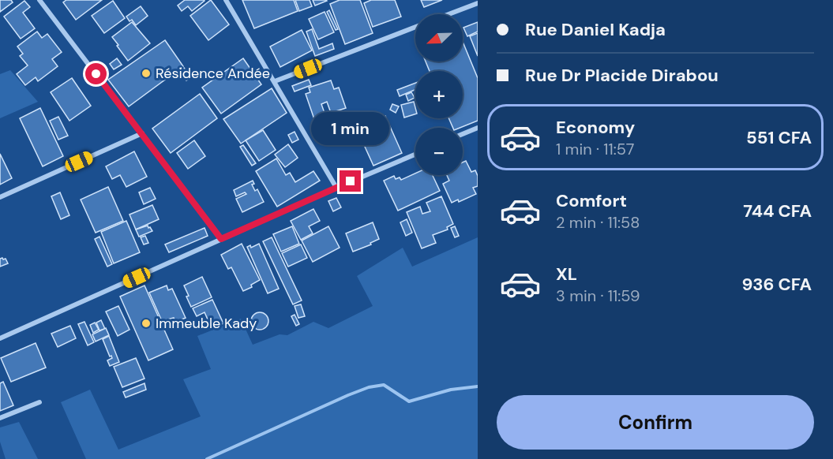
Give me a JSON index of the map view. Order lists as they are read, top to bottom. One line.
{"places":["Résidence Andée","Immeuble Kady"],"north":"bottom left","page":{"banner":["Rue Daniel Kadja","Rue Dr Placide Dirabou"],"map_buttons":["+","−"],"list":[{"name":"Economy","note":"1 min · 11:57","value":"551 CFA"},{"name":"Comfort","note":"2 min · 11:58","value":"744 CFA"},{"name":"XL","note":"3 min · 11:59","value":"936 CFA"}],"bubble":"1 min","buttons":"Confirm"}}
